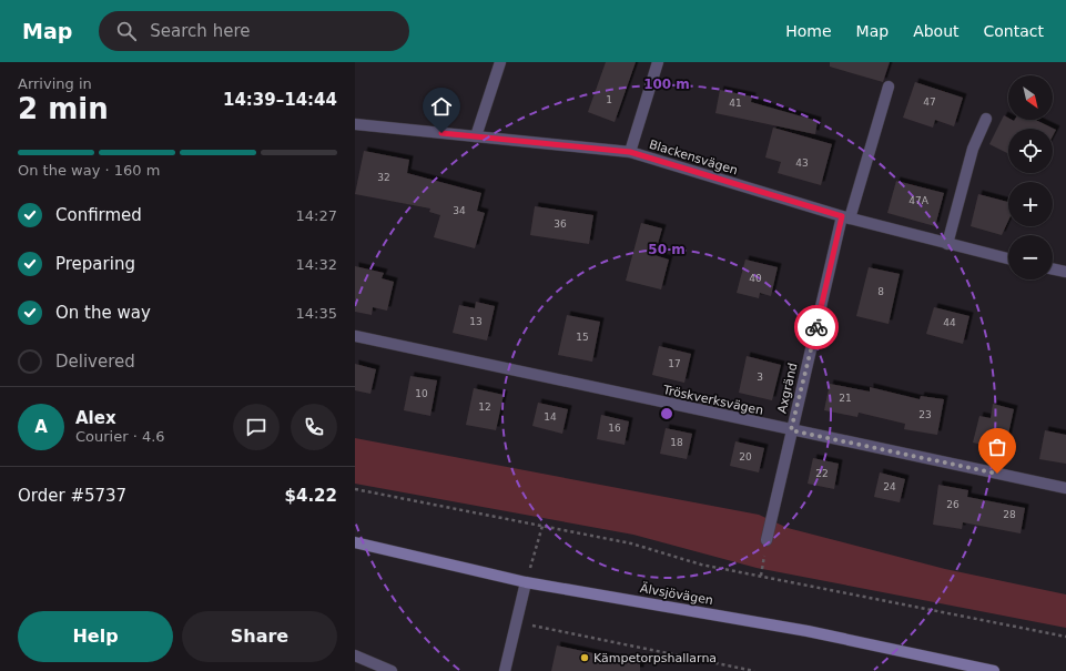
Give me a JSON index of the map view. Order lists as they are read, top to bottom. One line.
{"streets":{"main road":["Älvsjövägen"],"street":["Blackensvägen","Axgränd","Tröskverksvägen"]},"crossings":[["Blackensvägen","Axgränd"],["Axgränd","Tröskverksvägen"]],"places":["Kämpetorpshallarna"],"house_numbers":["1","47","41","43","32","47A","34","36","40","8","13","44","15","17","3","10","21","12","23","14","16","18","20","22","24","26","28"],"north":"bottom right","page":{"header":"Map","search":"Search here","nav":["Home","Map","About","Contact"],"heading":["2 min","Arriving in","14:39–14:44"],"panel":["Alex","Courier · 4.6","Order #5737","$4.22"],"map_buttons":["+","−"],"bar":"On the way · 160 m","list":[["Confirmed","14:27"],["Preparing","14:32"],["On the way","14:35"],"Delivered"],"round":"A","buttons":["Help","Share"]},"rings":["100 m","50 m"]}
